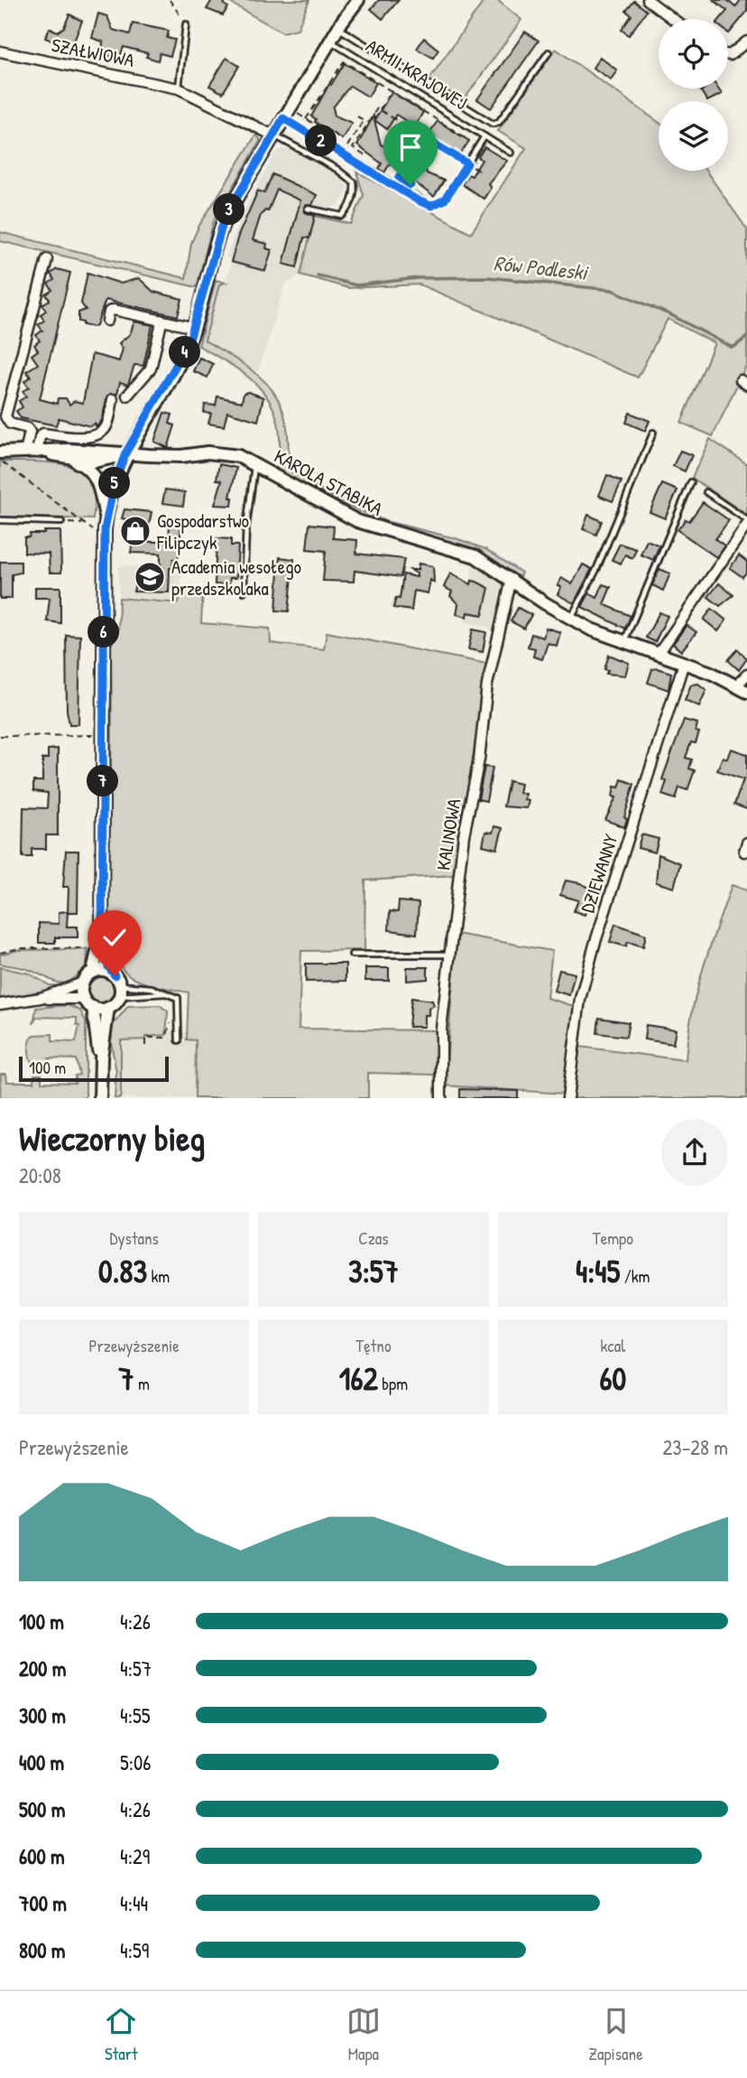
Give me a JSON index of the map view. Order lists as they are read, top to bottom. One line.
{"streets":{"street":["SZAŁWIOWA","KAROLA STABIKA","KALINOWA","DZIEWANNY"],"lane":["ARMII KRAJOWEJ"]},"crossings":[["KAROLA STABIKA","KALINOWA"],["KAROLA STABIKA","DZIEWANNY"]],"water":["Rów Podleski"],"places":{"shop":["Gospodarstwo Filipczyk"],"school or university":["Academia wesołego przedszkolaka"]},"scale_bar":"100 m","page":{"pins":["2","3","4","5","6","7"],"scale":"100 m","heading":["Wieczorny bieg","20:08"],"stats":[["Dystans","0.83 km"],["Czas","3:57"],["Tempo","4:45 /km"],["Przewyższenie","7 m"],["Tętno","162 bpm"],["kcal","60"]],"chart":["Przewyższenie","23–28 m"],"list":[{"name":"100 m","note":"4:26"},{"name":"200 m","note":"4:57"},{"name":"300 m","note":"4:55"},{"name":"400 m","note":"5:06"},{"name":"500 m","note":"4:26"},{"name":"600 m","note":"4:29"},{"name":"700 m","note":"4:44"},{"name":"800 m","note":"4:59"}],"tabs":["Start","Mapa","Zapisane"]}}
